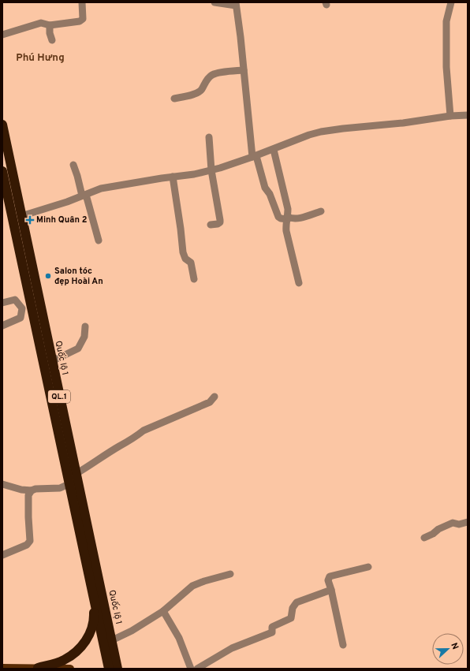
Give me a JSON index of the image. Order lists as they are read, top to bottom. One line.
{"streets":{"highway":["Quốc lộ 1","QL.1"]},"districts":["Phú Hưng"],"places":{"health":["Minh Quân 2"],"other":["Salon tóc đẹp Hoài An"]},"north":"right"}
